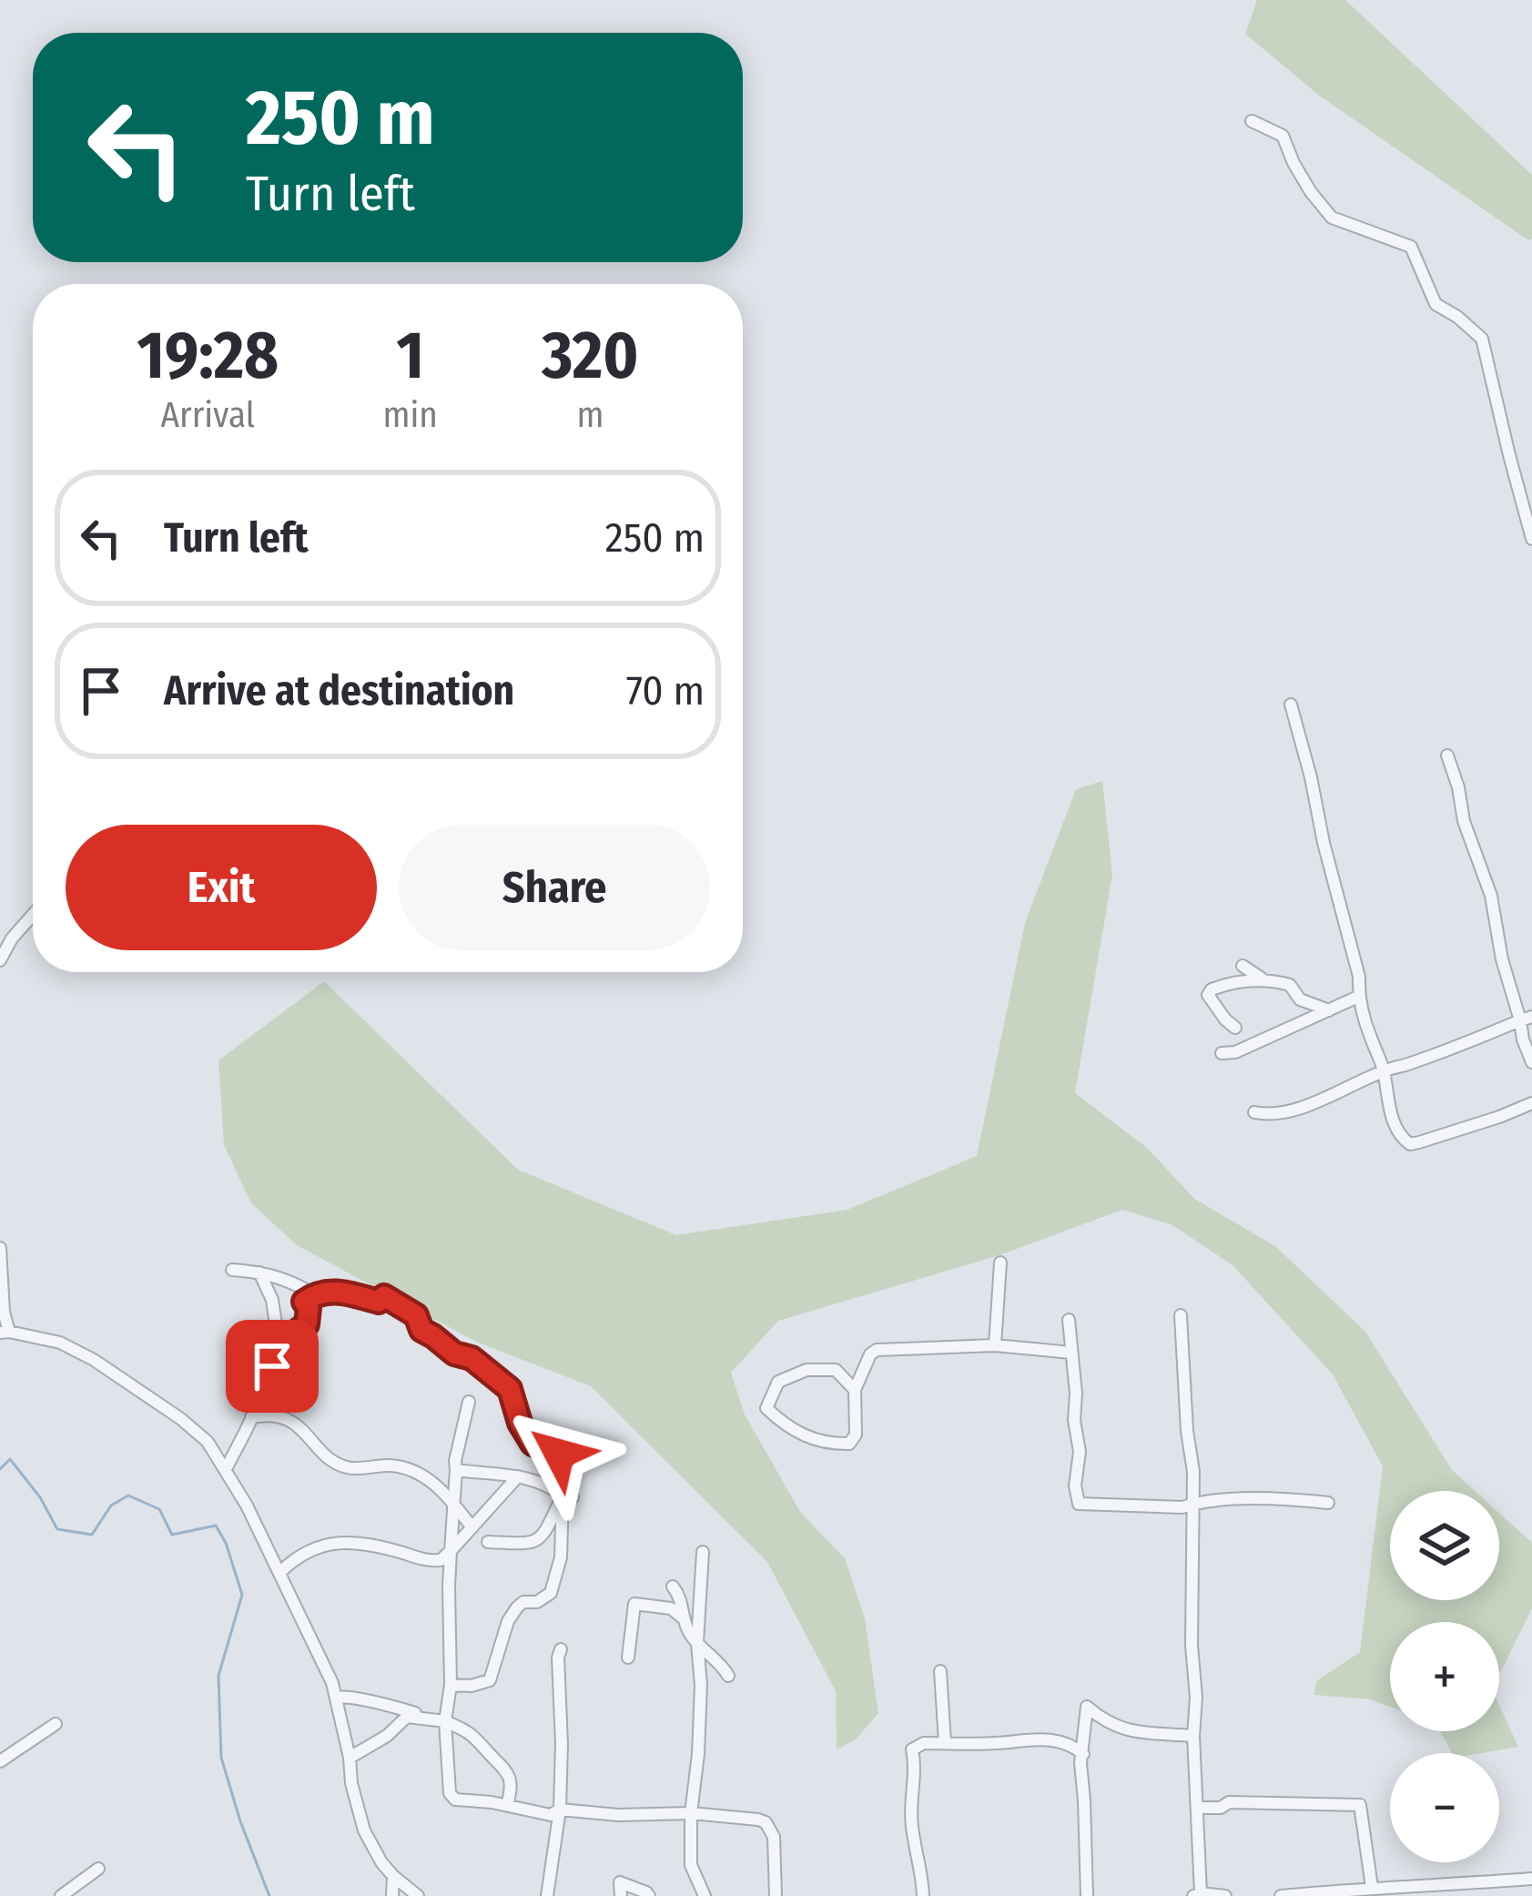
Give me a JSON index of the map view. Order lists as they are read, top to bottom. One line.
{"page":{"turn":["250 m","Turn left"],"eta":["19:28","Arrival","1","min","320","m"],"list":[{"name":"Turn left","value":"250 m"},{"name":"Arrive at destination","value":"70 m"}],"buttons":["Exit","Share"],"map_buttons":["+","−"]}}
